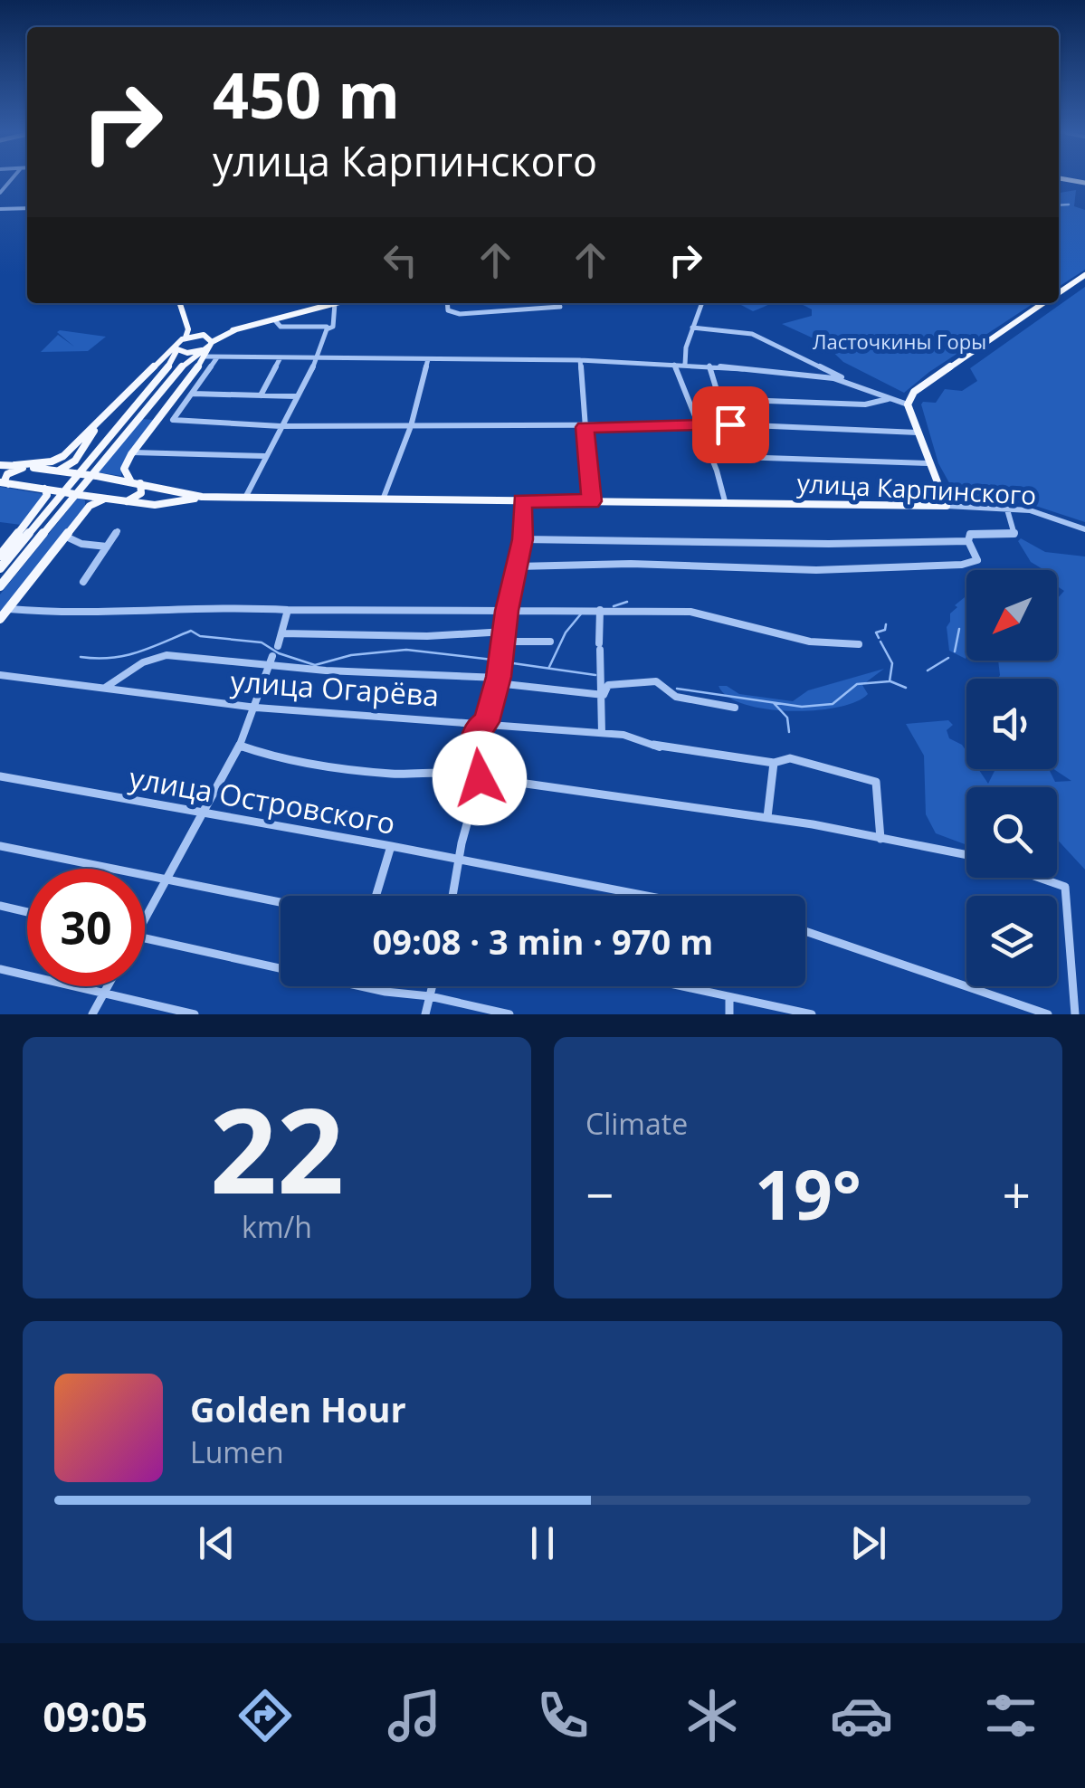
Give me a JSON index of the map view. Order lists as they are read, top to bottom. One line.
{"streets":{"main road":["улица Карпинского"],"street":["улица Огарёва","улица Островского"]},"parks":["Ласточкины Горы"],"north":"bottom left","page":{"turn":["450 m","улица Карпинского"],"limit":"30","trip":"09:08 · 3 min · 970 m","tile":[["22","km/h"],"Climate"],"heat":["−","19°","+"],"song":["Golden Hour","Lumen"],"tabs":"09:05"}}
